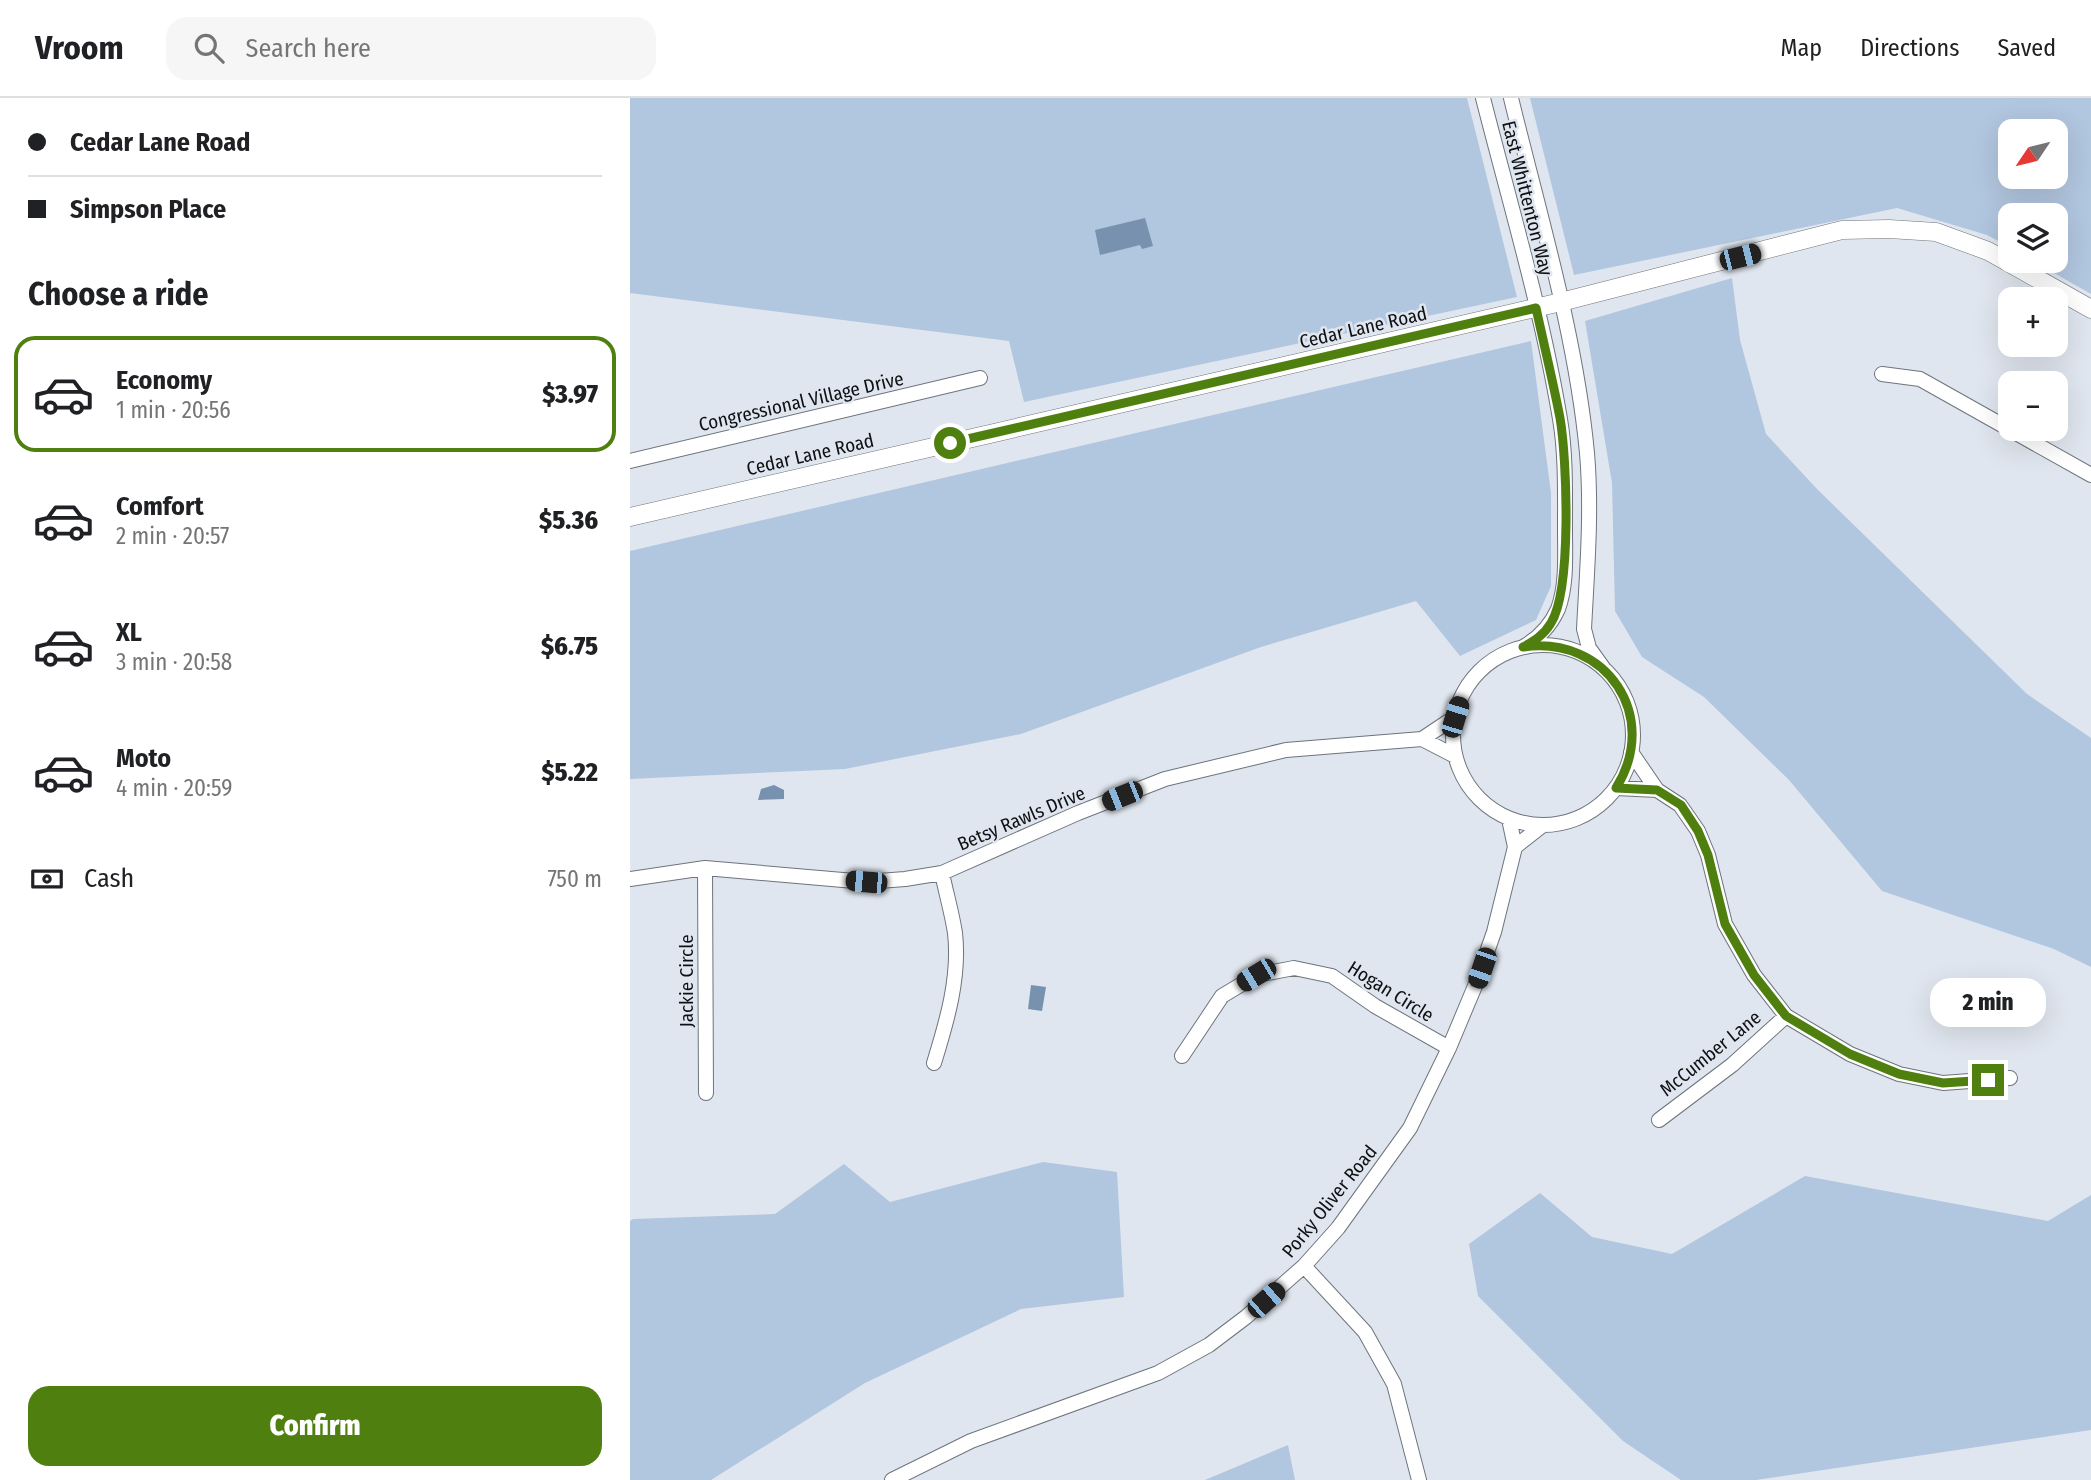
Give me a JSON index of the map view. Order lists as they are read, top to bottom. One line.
{"streets":{"street":["East Whittenton Way","Cedar Lane Road","Congressional Village Drive","Betsy Rawls Drive","Jackie Circle","Hogan Circle","McCumber Lane","Porky Oliver Road"]},"crossings":[["East Whittenton Way","Cedar Lane Road"],["East Whittenton Way","Betsy Rawls Drive"],["East Whittenton Way","Porky Oliver Road"],["Betsy Rawls Drive","Jackie Circle"],["Betsy Rawls Drive","Porky Oliver Road"],["Hogan Circle","Porky Oliver Road"]],"north":"bottom left","page":{"header":"Vroom","search":"Search here","nav":["Map","Directions","Saved"],"banner":["Cedar Lane Road","Simpson Place"],"map_buttons":["+","−"],"heading":"Choose a ride","list":[{"name":"Economy","note":"1 min · 20:56","value":"$3.97"},{"name":"Comfort","note":"2 min · 20:57","value":"$5.36"},{"name":"XL","note":"3 min · 20:58","value":"$6.75"},{"name":"Moto","note":"4 min · 20:59","value":"$5.22"}],"pay":["Cash","750 m"],"bubble":"2 min","buttons":"Confirm"}}
